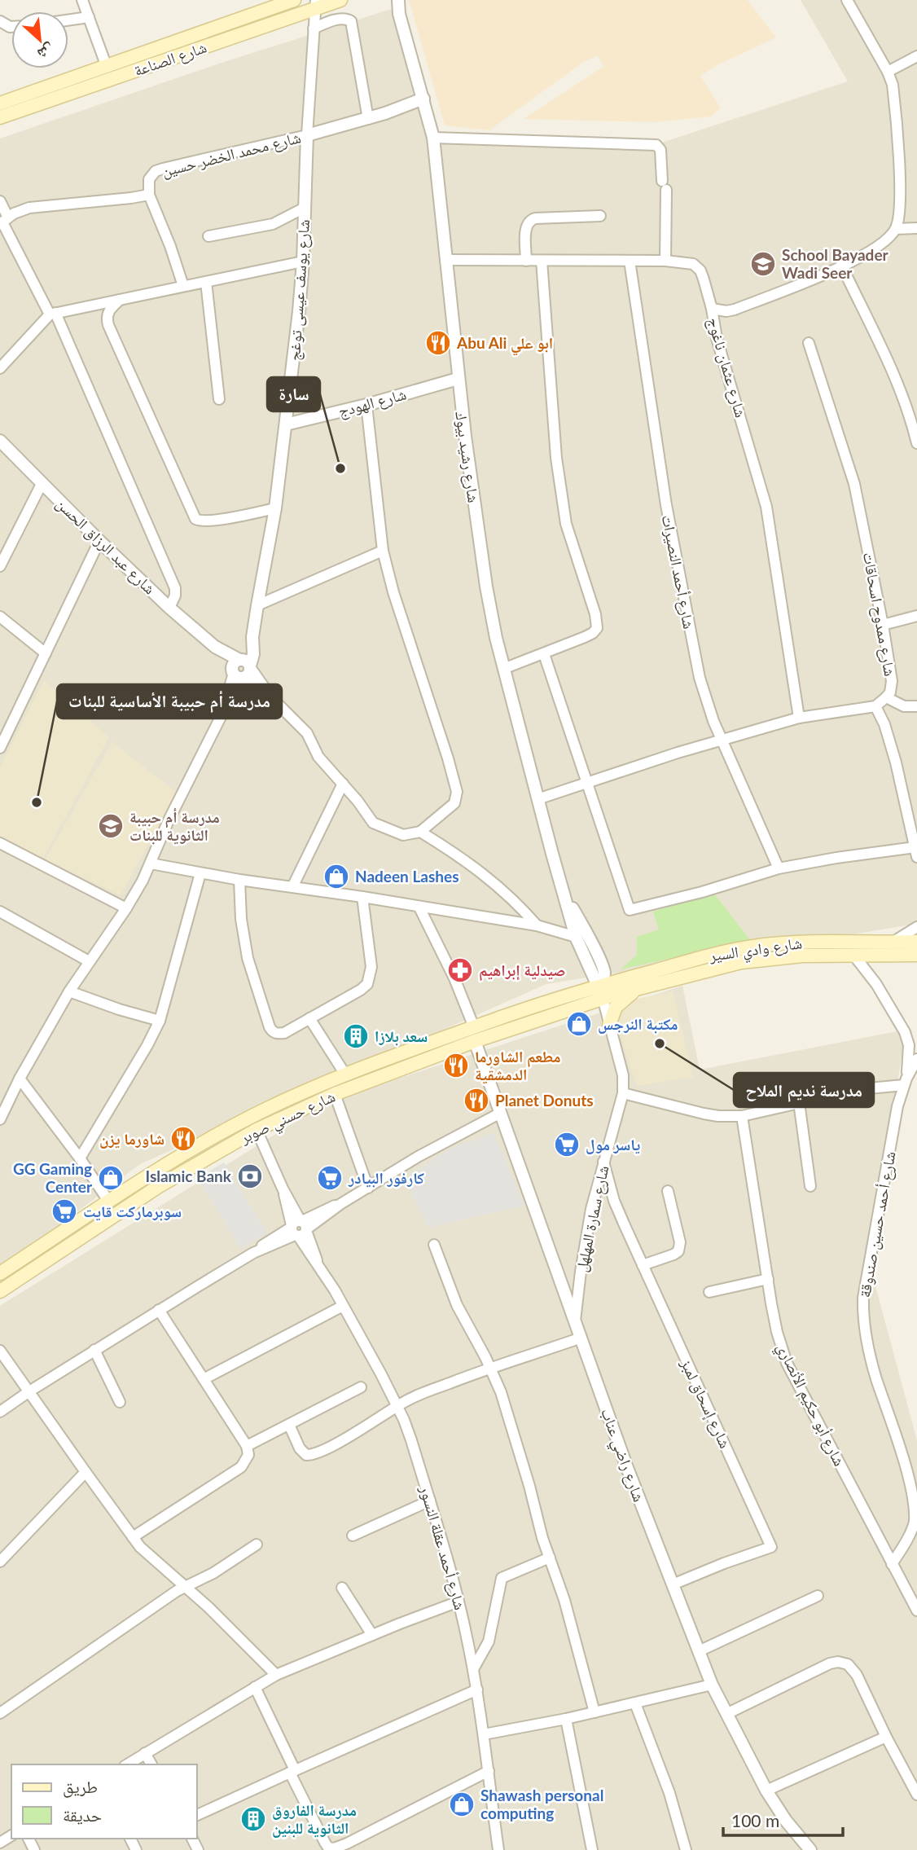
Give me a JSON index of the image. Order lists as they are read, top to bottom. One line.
{"streets":{"main road":["شارع الصناعة","شارع وادي السير","شارع حسني صوبر"],"street":["شارع محمد الخضر حسين","شارع يوسف عيسى توغج","شارع عثمان ناغوج","شارع الهودج","شارع رشيد بيوك","شارع عبد الرزاق الحسن","شارع أحمد النصيرات","شارع ممدوح اسحاقات","شارع سمارة المهلهل","شارع أحمد حسين صندوقة","شارع إسحاق لمبز","شارع أبو حكيم الأنصاري","شارع راضي عناب","شارع أحمد عقلة النسور"]},"crossings":[["شارع الصناعة","شارع يوسف عيسى توغج"],["شارع محمد الخضر حسين","شارع يوسف عيسى توغج"],["شارع محمد الخضر حسين","شارع رشيد بيوك"],["شارع يوسف عيسى توغج","شارع الهودج"],["شارع يوسف عيسى توغج","شارع عبد الرزاق الحسن"],["شارع عثمان ناغوج","شارع رشيد بيوك"],["شارع عثمان ناغوج","شارع أحمد النصيرات"],["شارع الهودج","شارع رشيد بيوك"],["شارع رشيد بيوك","شارع وادي السير"],["شارع رشيد بيوك","شارع حسني صوبر"],["شارع رشيد بيوك","شارع سمارة المهلهل"],["شارع وادي السير","شارع حسني صوبر"],["شارع وادي السير","شارع سمارة المهلهل"],["شارع وادي السير","شارع أحمد حسين صندوقة"],["شارع حسني صوبر","شارع سمارة المهلهل"],["شارع حسني صوبر","شارع راضي عناب"],["شارع حسني صوبر","شارع أحمد عقلة النسور"],["شارع سمارة المهلهل","شارع إسحاق لمبز"],["شارع سمارة المهلهل","شارع راضي عناب"],["شارع أحمد حسين صندوقة","شارع أبو حكيم الأنصاري"],["شارع إسحاق لمبز","شارع راضي عناب"]],"places":{"school or university":["School Bayader Wadi Seer","مدرسة أم حبيبة الثانوية للبنات"],"restaurant":["Abu Ali ابو علي","مطعم الشاورما الدمشقية","Planet Donuts","شاورما يزن"],"other":["سارة","مدرسة أم حبيبة الأساسية للبنات","مدرسة نديم الملاح"],"shop":["Nadeen Lashes","مكتبة النرجس","GG Gaming Center","Shawash personal computing"],"pharmacy":["صيدلية إبراهيم"],"building":["سعد بلازا","مدرسة الفاروق الثانوية للبنين"],"supermarket":["ياسر مول","كارفور البيادر","سوبرماركت قايت"],"bank":["Islamic Bank"]},"legend":["طريق","حديقة"],"scale_bar":"100 m","north":"bottom right"}
